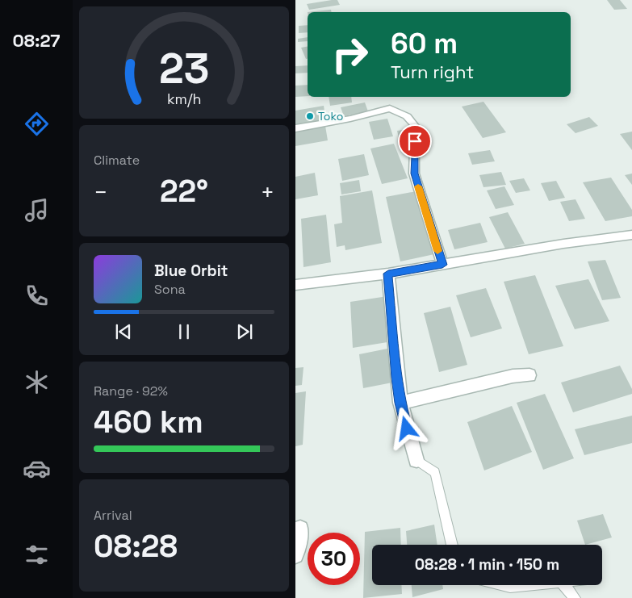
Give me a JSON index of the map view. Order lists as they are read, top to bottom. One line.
{"places":["Toko"],"page":{"tabs":"08:27","turn":["60 m","Turn right"],"tile":["Climate",["Range · 92%","460 km"],["Arrival","08:28"]],"heat":["−","22°","+"],"song":["Blue Orbit","Sona"],"limit":"30","trip":"08:28 · 1 min · 150 m","gauge":["23","km/h"]}}
